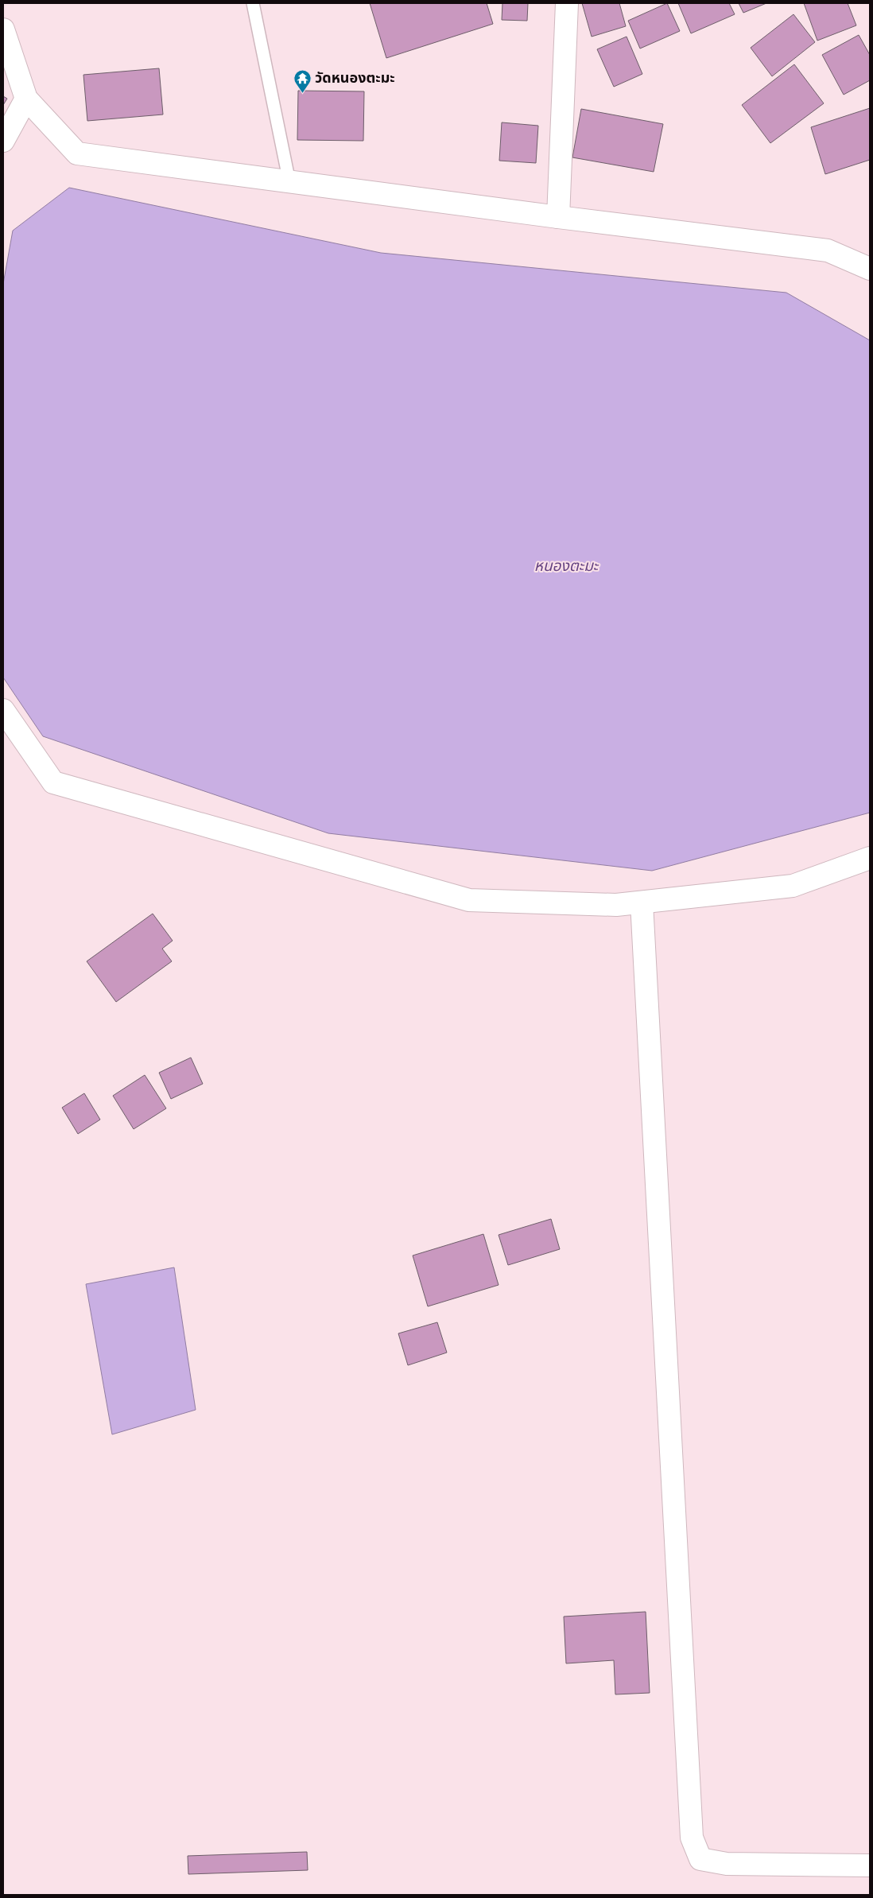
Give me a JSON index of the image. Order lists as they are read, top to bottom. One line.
{"water":["หนองตะมะ"],"places":{"temple":["วัดหนองตะมะ"]}}
